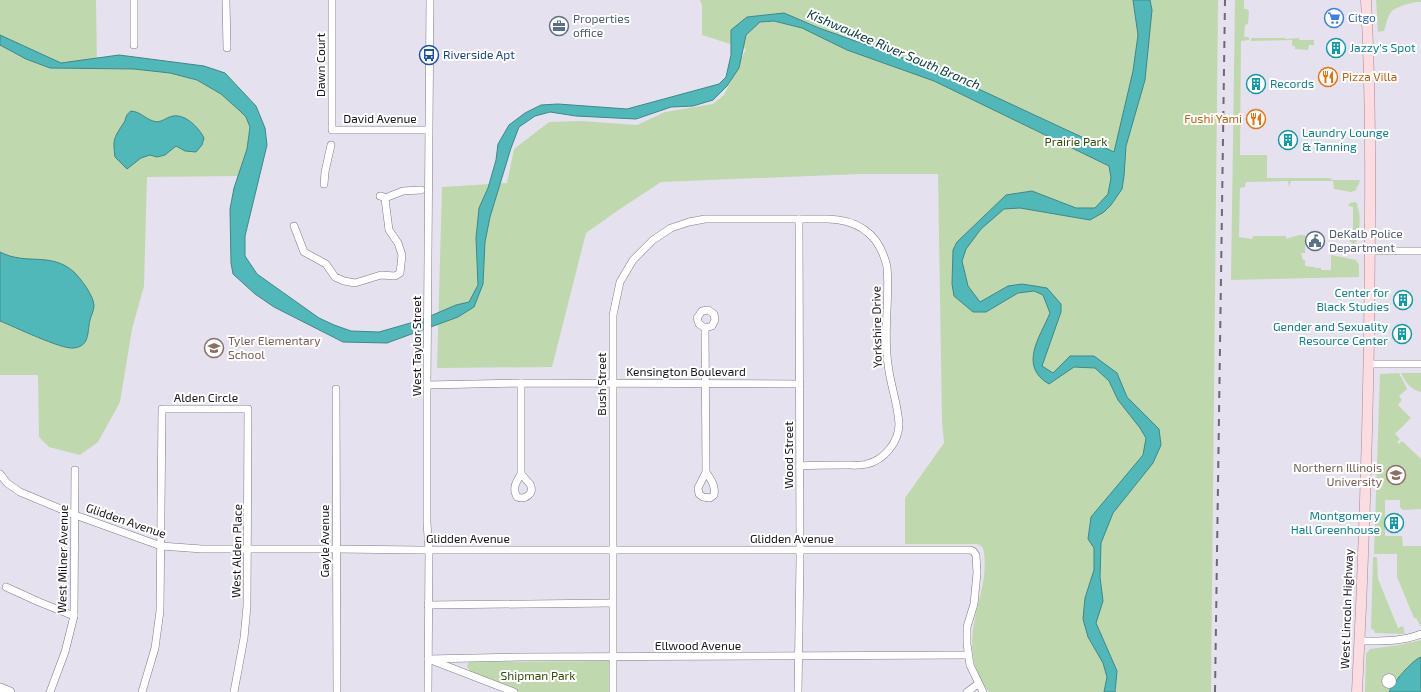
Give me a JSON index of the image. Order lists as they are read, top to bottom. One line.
{"streets":{"main road":["West Lincoln Highway"],"street":["Dawn Court","David Avenue","Yorkshire Drive","West Taylor Street","Kensington Boulevard","Bush Street","Alden Circle","Wood Street","Glidden Avenue","Gayle Avenue","West Alden Place","West Milner Avenue","Ellwood Avenue"]},"crossings":[["Dawn Court","David Avenue"],["David Avenue","West Taylor Street"],["Yorkshire Drive","Bush Street"],["Yorkshire Drive","Wood Street"],["West Taylor Street","Kensington Boulevard"],["West Taylor Street","Glidden Avenue"],["West Taylor Street","Ellwood Avenue"],["Kensington Boulevard","Bush Street"],["Kensington Boulevard","Wood Street"],["Bush Street","Wood Street"],["Bush Street","Glidden Avenue"],["Bush Street","Ellwood Avenue"],["Alden Circle","Glidden Avenue"],["Alden Circle","West Alden Place"],["Wood Street","Glidden Avenue"],["Wood Street","Ellwood Avenue"],["Glidden Avenue","Gayle Avenue"],["Glidden Avenue","West Alden Place"],["Glidden Avenue","West Milner Avenue"],["Glidden Avenue","Ellwood Avenue"]],"water":["Kishwaukee River South Branch"],"parks":["Prairie Park","Shipman Park"],"places":{"supermarket":["Citgo"],"office":["Properties office"],"building":["Jazzy's Spot","Records","Laundry Lounge & Tanning","Center for Black Studies","Gender and Sexuality Resource Center","Montgomery Hall Greenhouse"],"bus stop":["Riverside Apt"],"restaurant":["Pizza Villa","Fushi Yami"],"public building":["DeKalb Police Department"],"school or university":["Tyler Elementary School","Northern Illinois University"]}}
